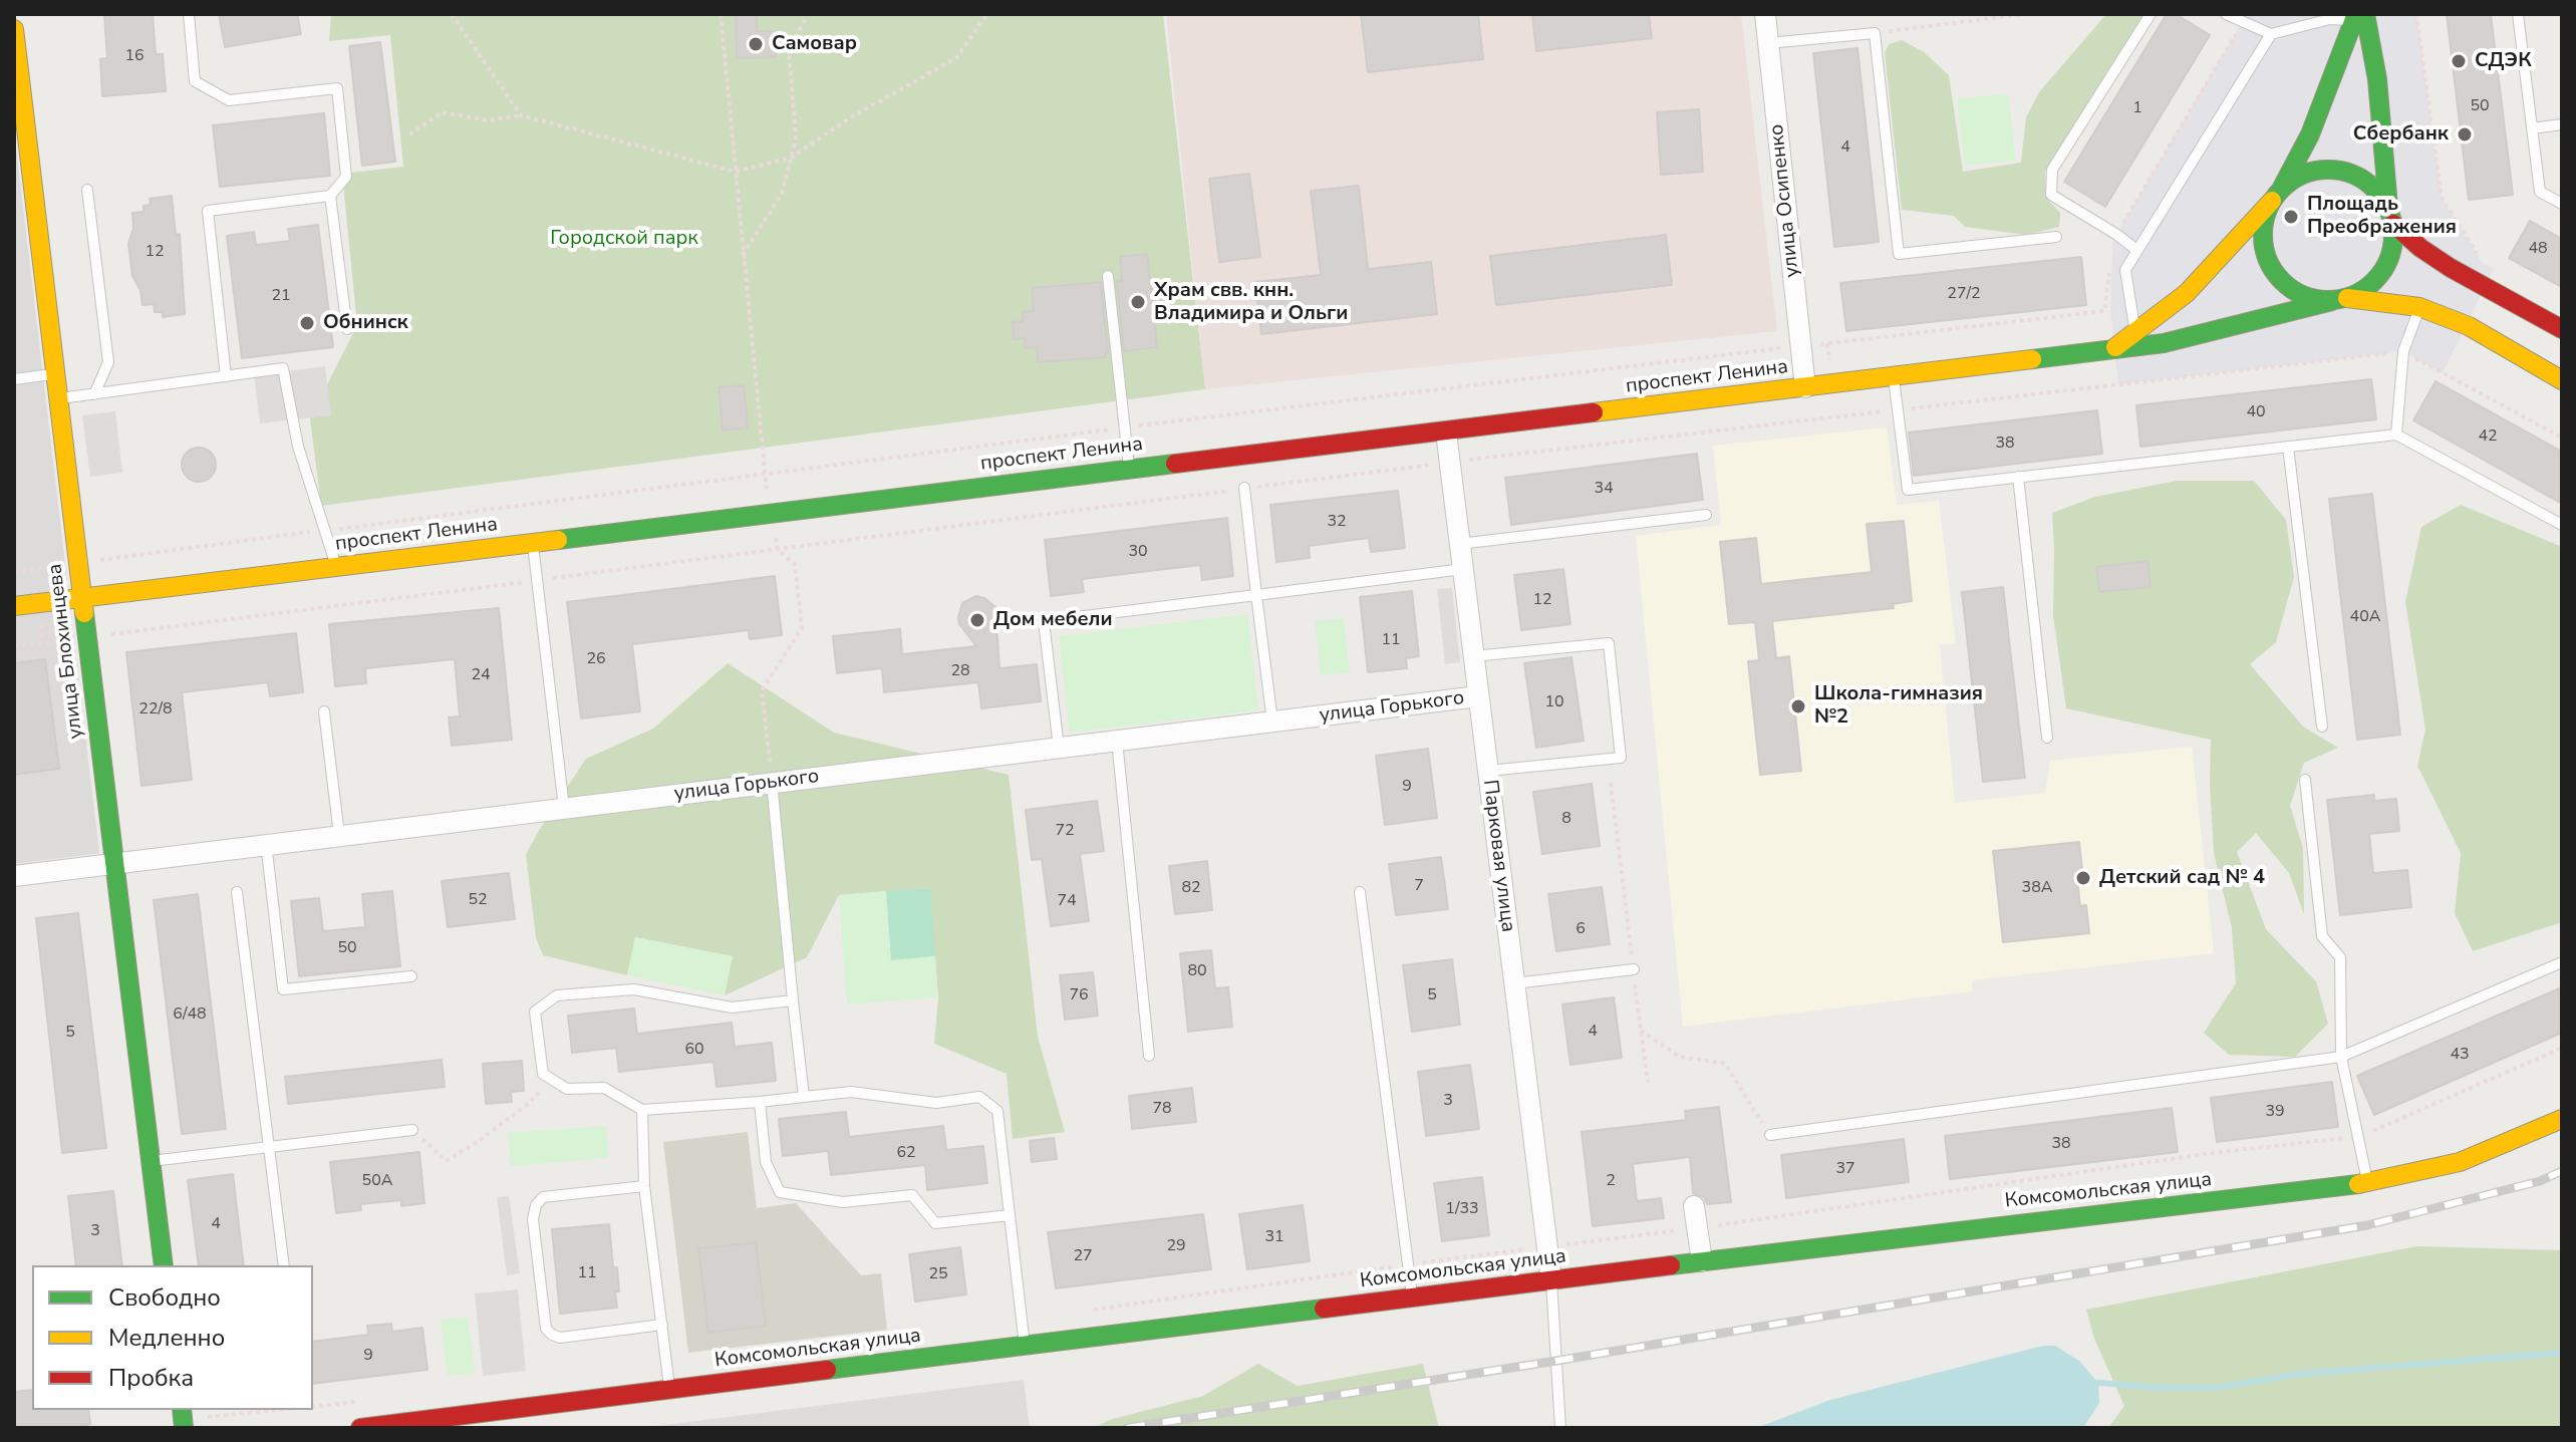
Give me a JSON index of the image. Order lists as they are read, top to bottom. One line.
{"streets":{"main road":["проспект Ленина","улица Блохинцева","Комсомольская улица"],"street":["улица Осипенко","улица Горького","Парковая улица"]},"crossings":[["улица Осипенко","проспект Ленина"],["проспект Ленина","улица Блохинцева"],["проспект Ленина","Парковая улица"],["улица Блохинцева","улица Горького"],["улица Горького","Парковая улица"],["Парковая улица","Комсомольская улица"]],"parks":["Городской парк"],"places":["Самовар","СДЭК","Сбербанк","Площадь Преображения","Храм свв. кнн. Владимира и Ольги","Обнинск","Дом мебели","Школа-гимназия №2","Детский сад № 4"],"house_numbers":["16","50","1","4","48","12","27/2","21","40","42","38","34","32","30","12","40А","11","26","28","24","10","22/8","9","8","72","7","82","38А","52","74","6","50","80","76","5","6/48","4","5","60","43","3","78","39","38","62","37","50А","2","1/33","4","3","31","29","27","11","25","9"],"legend":["Свободно","Медленно","Пробка"]}
